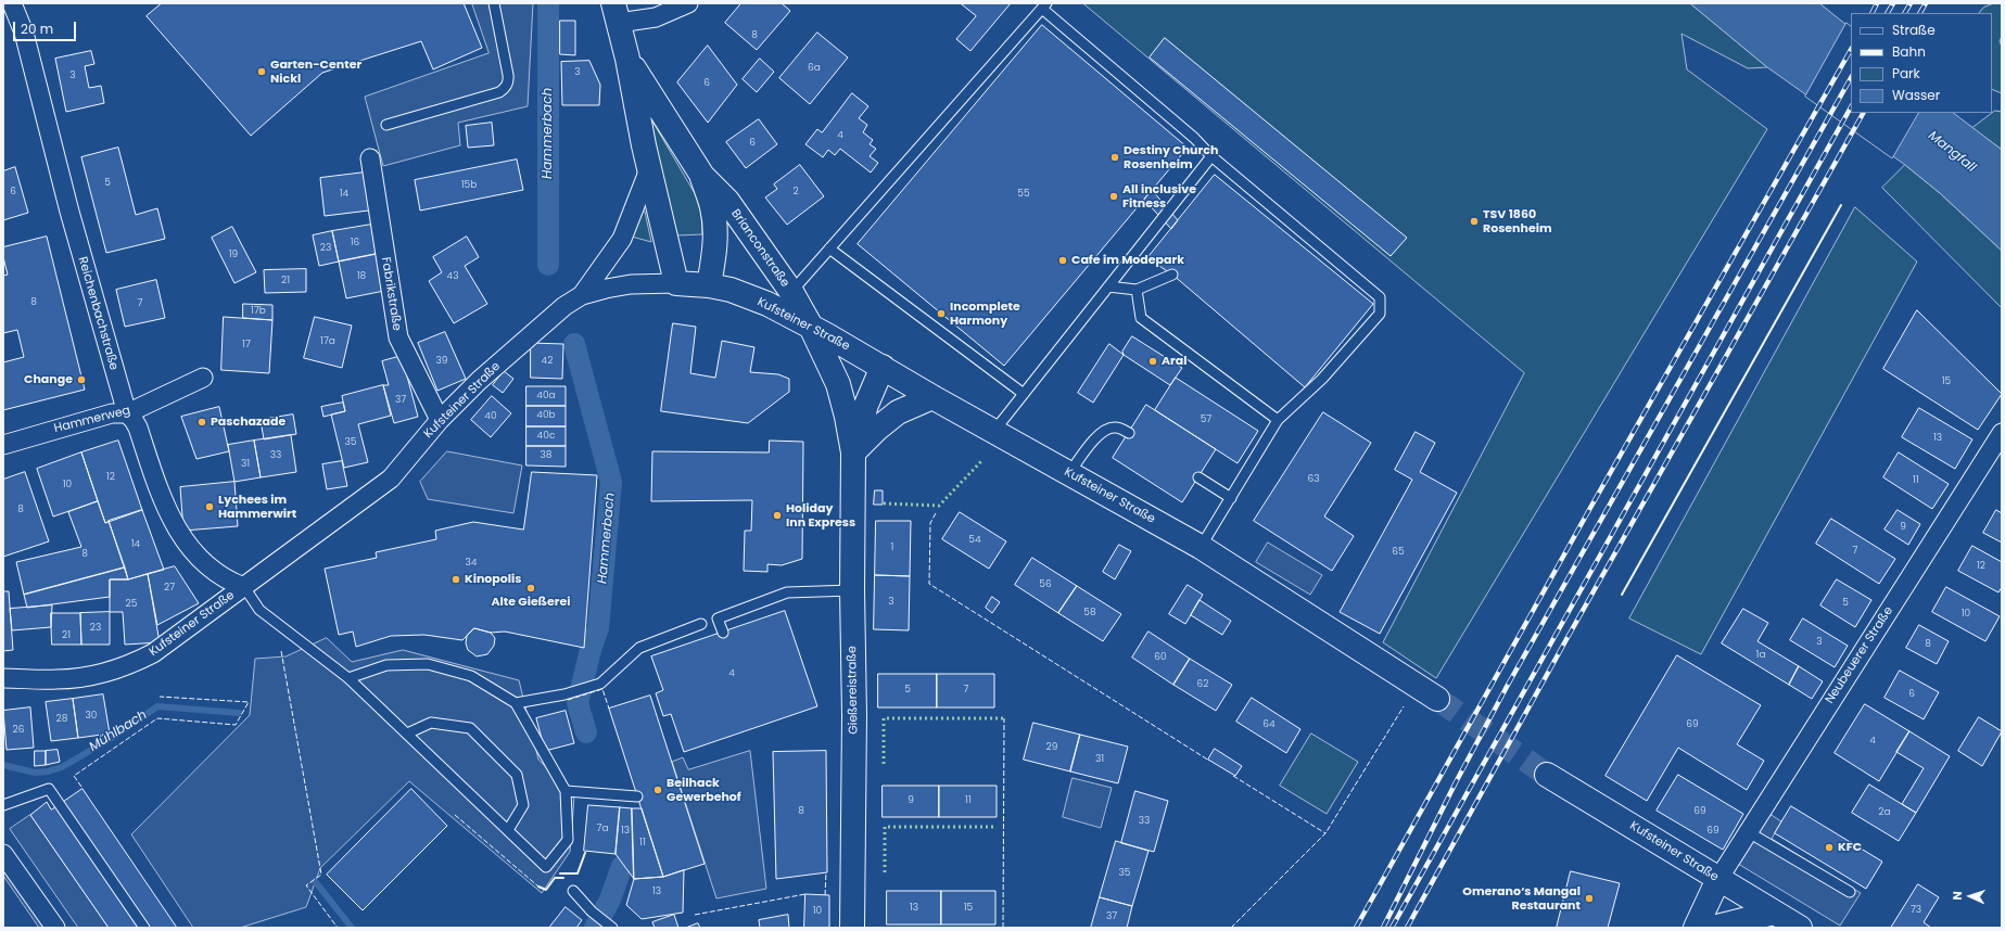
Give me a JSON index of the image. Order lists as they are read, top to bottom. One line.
{"streets":{"main road":["Brianconstraße","Kufsteiner Straße","Gießereistraße"],"street":["Fabrikstraße","Reichenbachstraße","Hammerweg","Neubeuerer Straße"]},"crossings":[["Brianconstraße","Kufsteiner Straße"],["Brianconstraße","Gießereistraße"],["Fabrikstraße","Kufsteiner Straße"],["Reichenbachstraße","Kufsteiner Straße"],["Reichenbachstraße","Hammerweg"],["Kufsteiner Straße","Neubeuerer Straße"],["Kufsteiner Straße","Gießereistraße"]],"water":["Hammerbach","Mangfall","Mühlbach"],"places":["Garten-Center Nickl","Destiny Church Rosenheim","All inclusive Fitness","TSV 1860 Rosenheim","Cafe im Modepark","Incomplete Harmony","Aral","Change","Paschazade","Lychees im Hammerwirt","Holiday Inn Express","Kinopolis","Alte Gießerei","Beilhack Gewerbehof","KFC","Omerano‘s Mangal Restaurant"],"house_numbers":["8","6a","3","3","6","4","6","5","15b","6","2","14","55","16","23","19","18","43","21","8","7","17b","17a","17","39","42","15","40a","37","40b","40","57","40c","13","35","33","38","31","12","63","11","10","8","9","54","14","1","7","65","8","34","12","56","27","3","5","25","58","10","23","21","3","8","1a","60","4","62","5","7","6","30","28","64","69","26","4","29","31","9","11","8","69","2a","33","7a","13","69","11","35","13","13","15","73","10","37"],"legend":["Straße","Bahn","Park","Wasser"],"scale_bar":"20 m","north":"left"}
